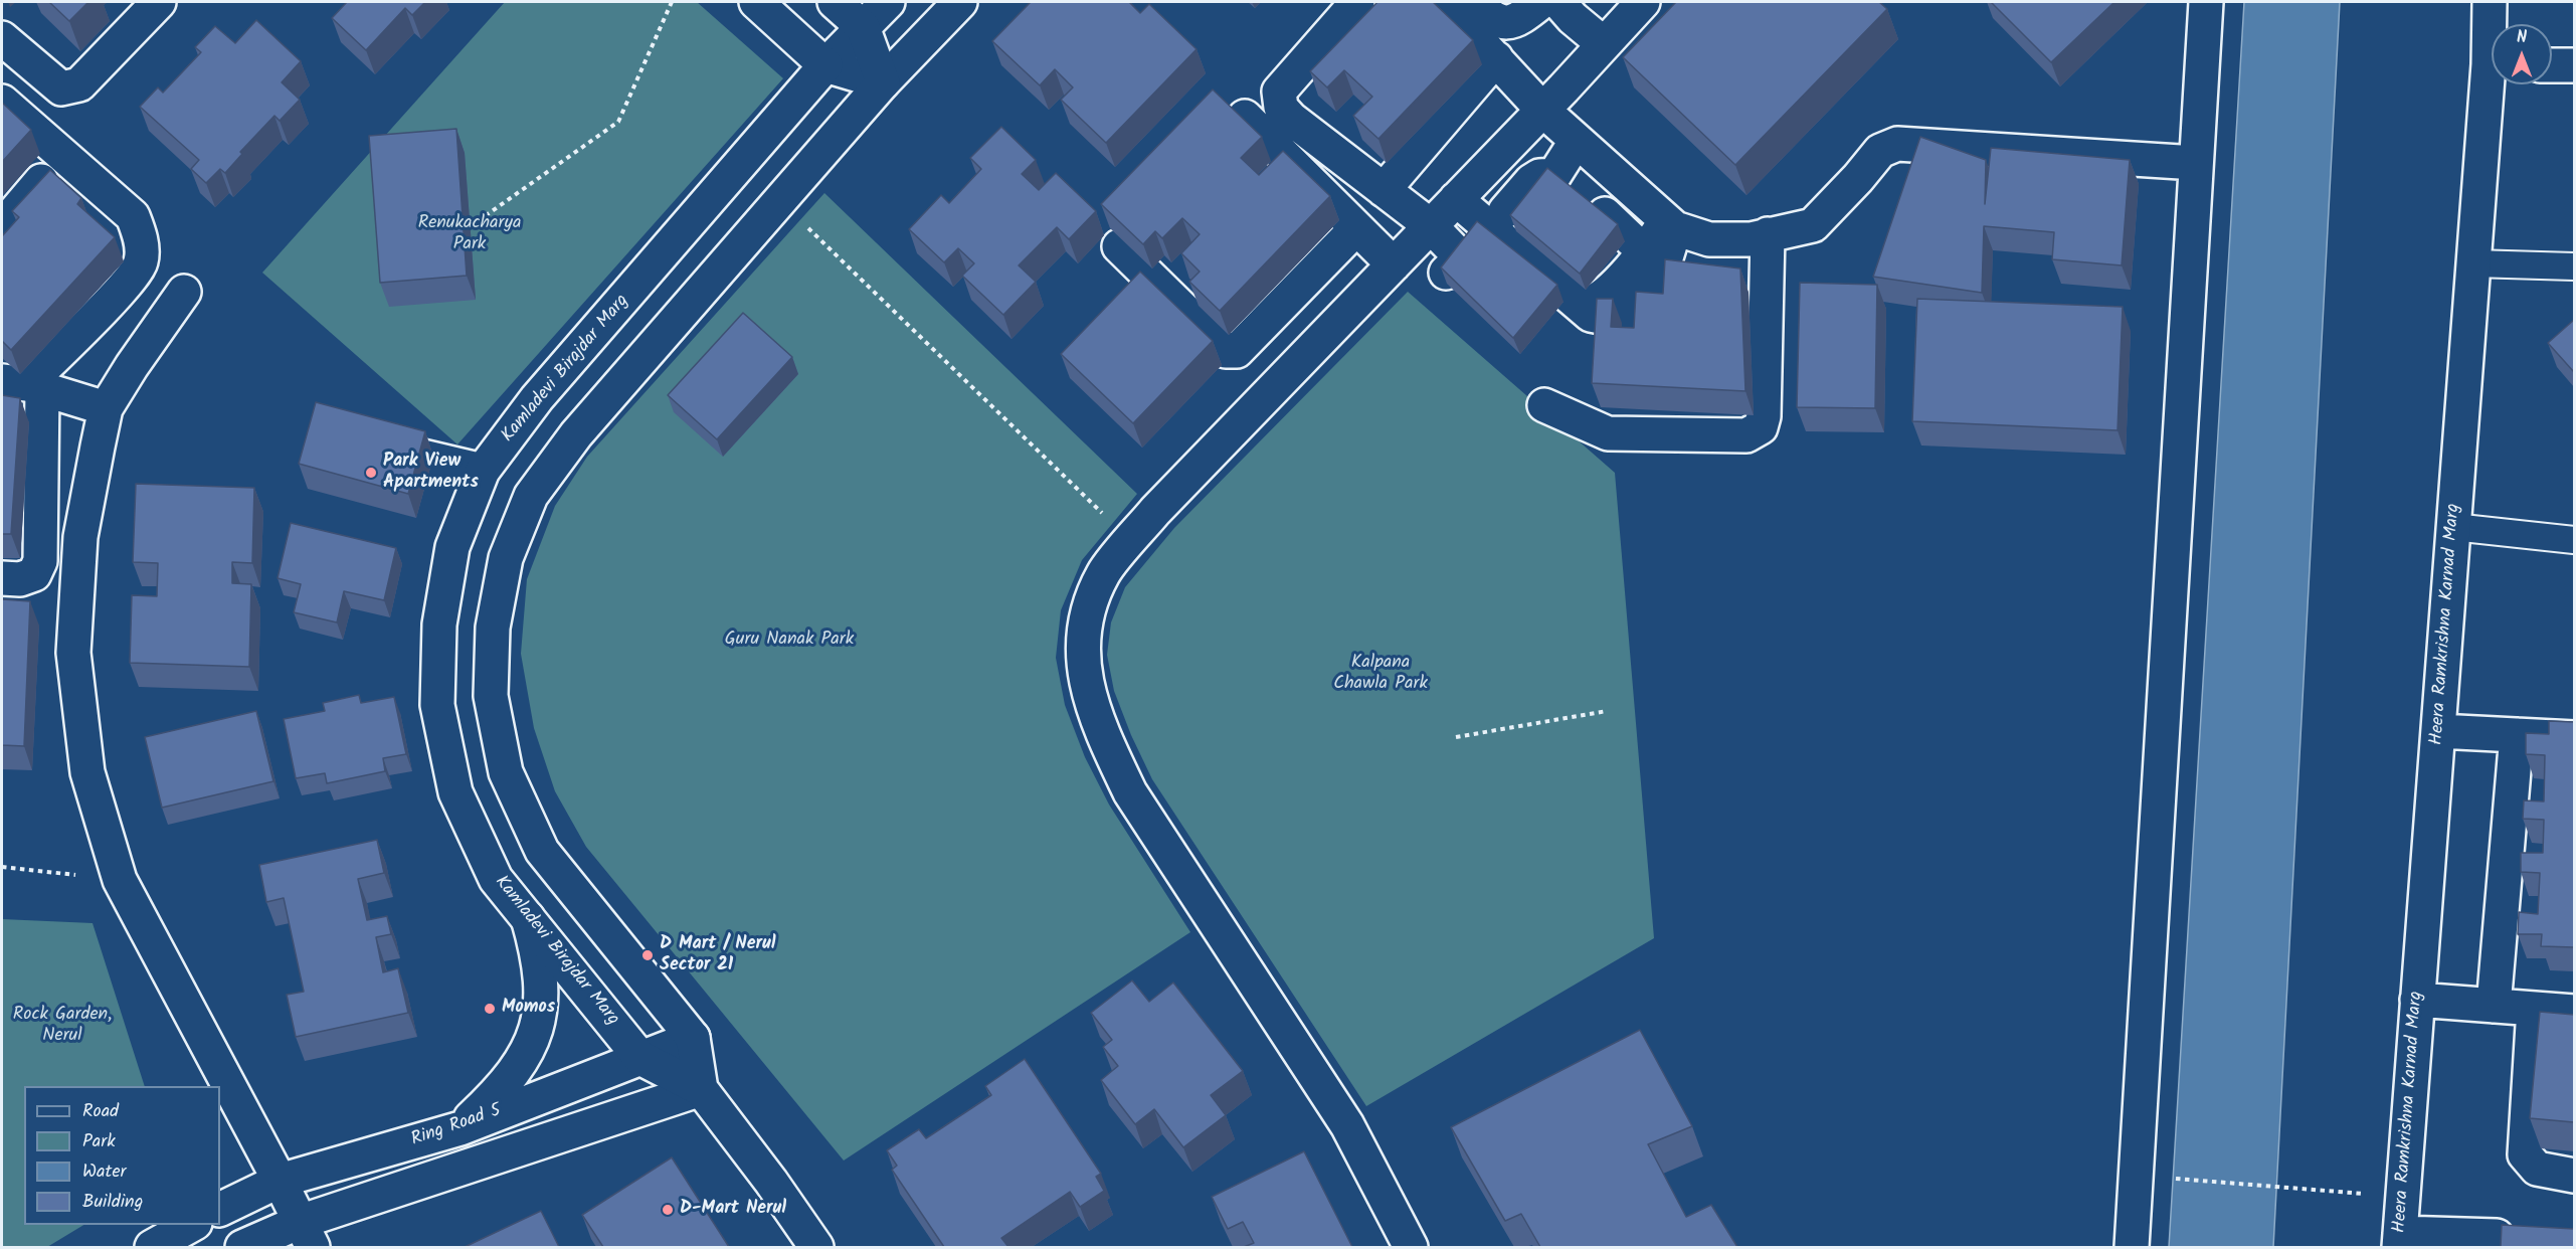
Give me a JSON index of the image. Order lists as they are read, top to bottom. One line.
{"streets":{"street":["Kamladevi Birajdar Marg","Heera Ramkrishna Karnad Marg","Ring Road 5"]},"crossings":[["Kamladevi Birajdar Marg","Ring Road 5"]],"parks":["Renukacharya Park","Guru Nanak Park","Kalpana Chawla Park","Rock Garden, Nerul"],"places":["Park View Apartments","D Mart / Nerul Sector 21","Momos","D-Mart Nerul"],"legend":["Road","Park","Water","Building"],"north":"top"}
